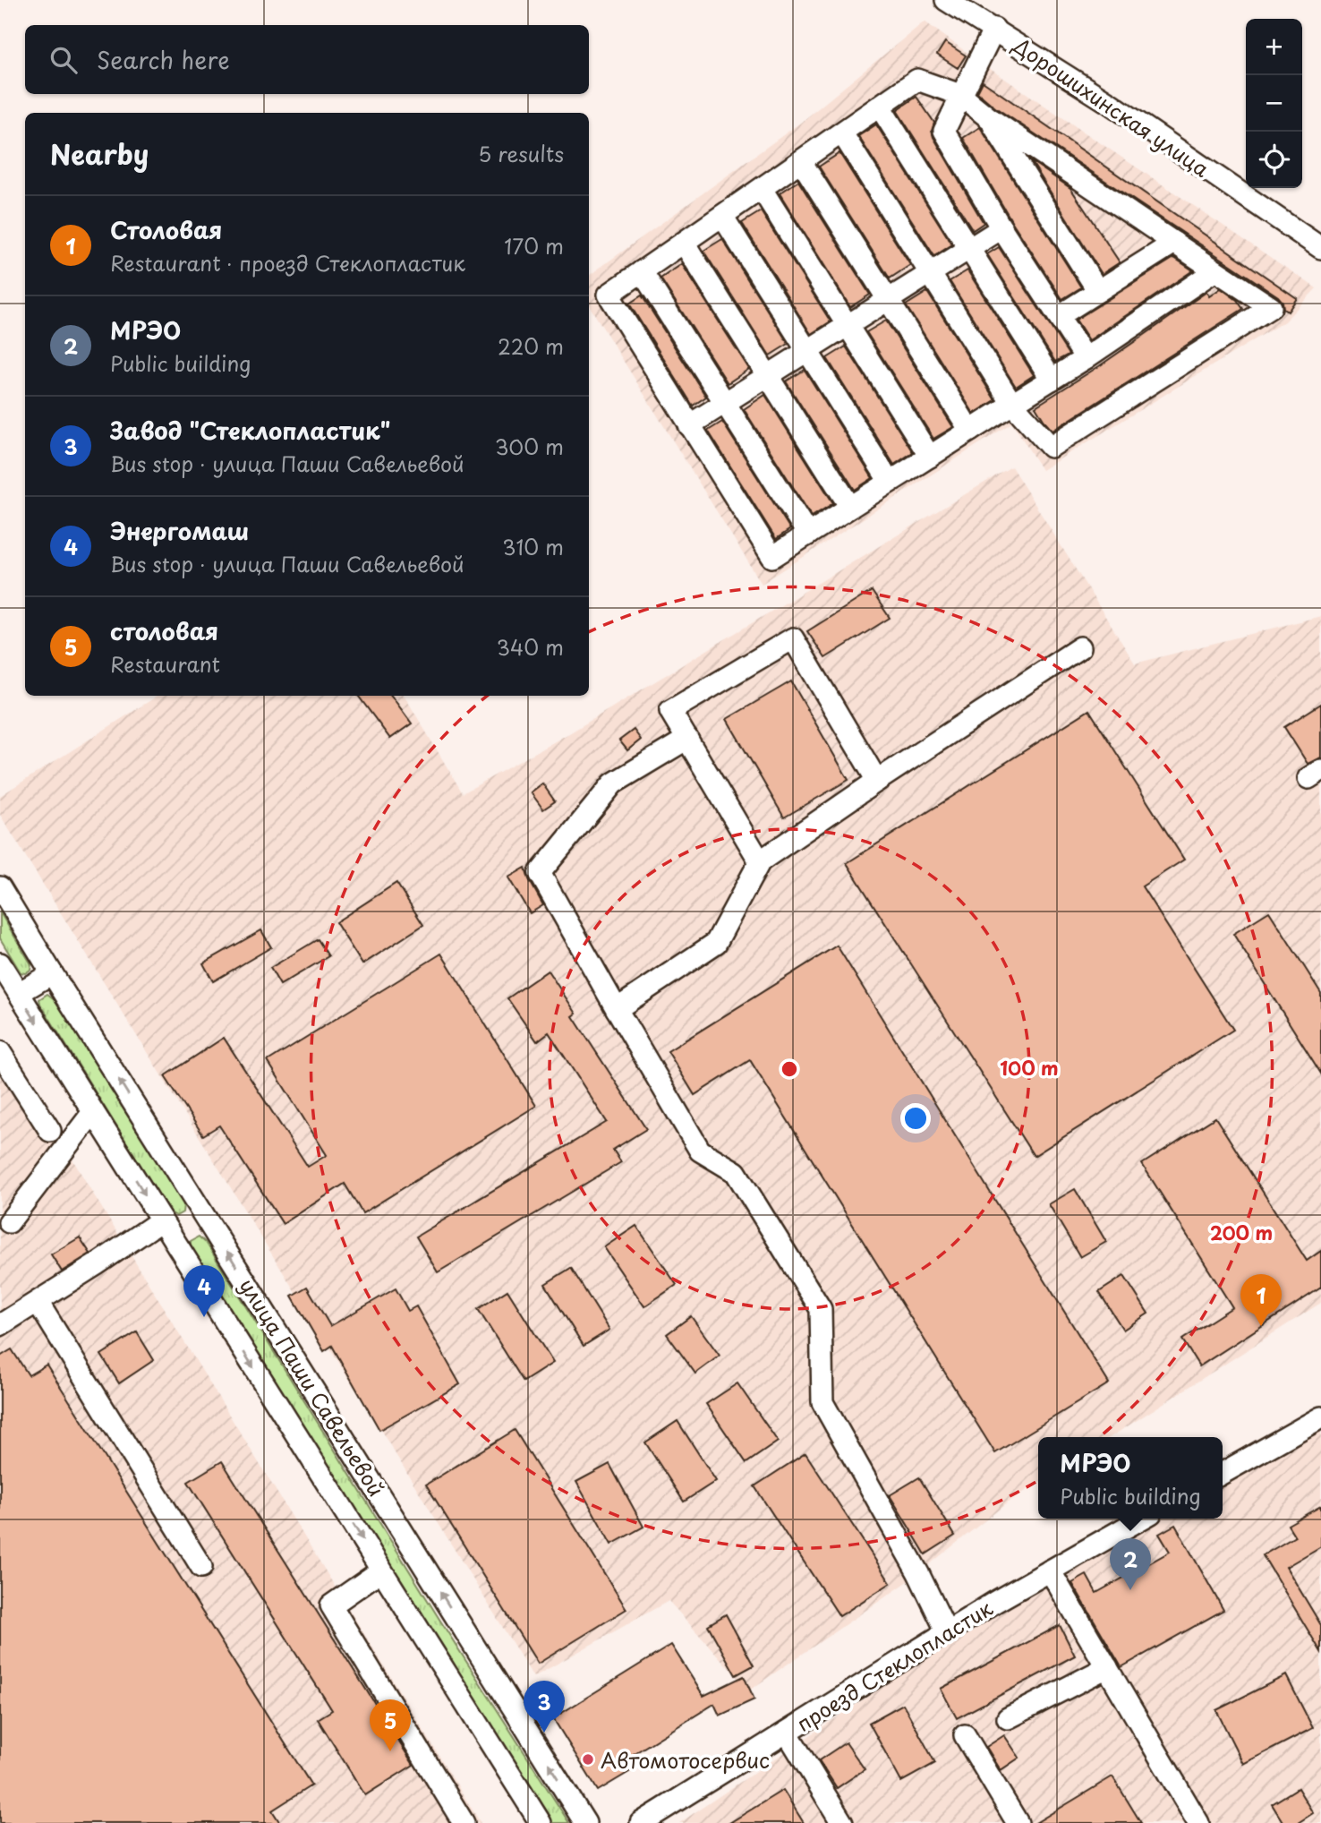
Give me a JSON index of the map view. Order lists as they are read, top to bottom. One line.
{"streets":{"street":["Дорошихинская улица","улица Паши Савельевой","проезд Стеклопластик"]},"places":["Автомотосервис"],"page":{"map_buttons":["+","−"],"search":"Search here","heading":["Nearby","5 results"],"list":[{"mark":"1","name":"Столовая","note":"Restaurant · проезд Стеклопластик","value":"170 m"},{"mark":"2","name":"МРЭО","note":"Public building","value":"220 m"},{"mark":"3","name":"Завод \"Стеклопластик\"","note":"Bus stop · улица Паши Савельевой","value":"300 m"},{"mark":"4","name":"Энергомаш","note":"Bus stop · улица Паши Савельевой","value":"310 m"},{"mark":"5","name":"столовая","note":"Restaurant","value":"340 m"}],"pins":["4","1","2","3","5"],"popup":["МРЭО","Public building"]},"rings":["100 m","200 m"]}
